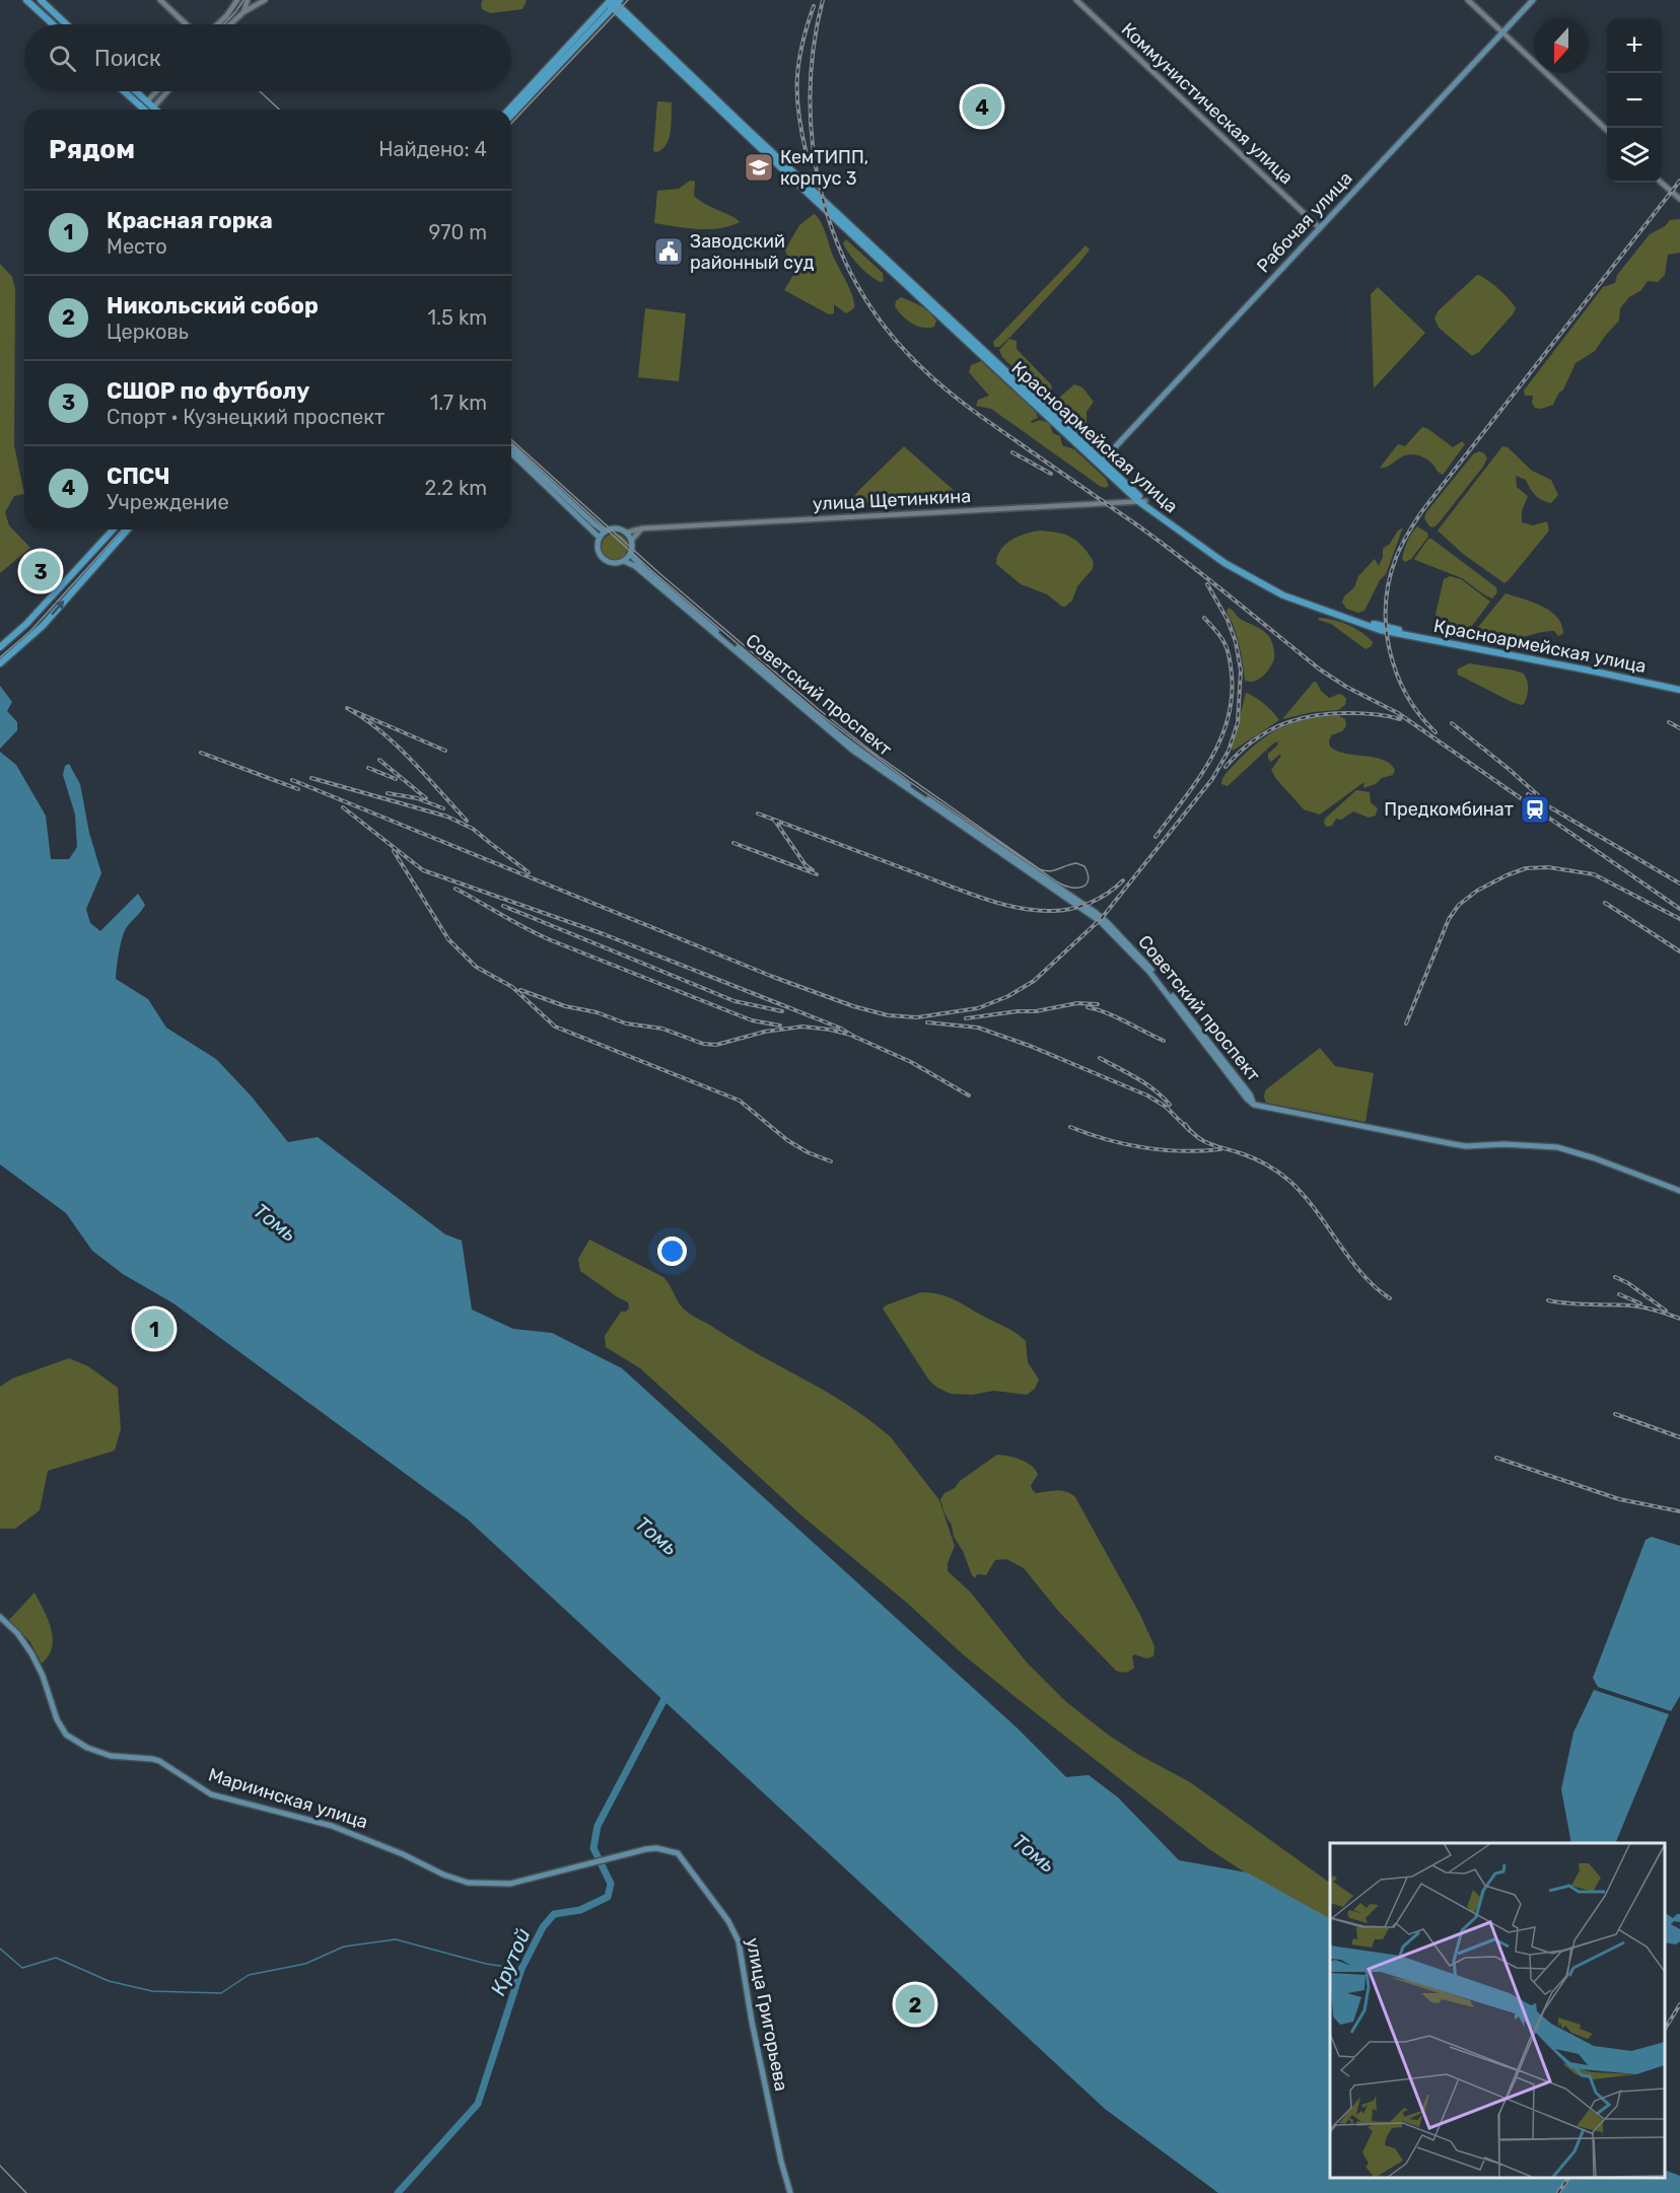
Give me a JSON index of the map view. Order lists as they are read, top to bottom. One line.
{"streets":{"main road":["Рабочая улица","Красноармейская улица","Советский проспект","Мариинская улица","улица Григорьева"],"street":["Коммунистическая улица","улица Щетинкина"]},"crossings":[["Коммунистическая улица","Рабочая улица"],["Рабочая улица","Красноармейская улица"],["Красноармейская улица","улица Щетинкина"],["улица Щетинкина","Советский проспект"],["Мариинская улица","улица Григорьева"]],"water":["Томь","Крутой"],"places":{"school or university":["КемТИПП, корпус 3"],"public building":["Заводский районный суд"],"station":["Предкомбинат"]},"north":"bottom","page":{"map_buttons":["+","−"],"search":"Поиск","pins":["4","3","1","2"],"heading":["Рядом","Найдено: 4"],"list":[{"mark":"1","name":"Красная горка","note":"Место","value":"970 m"},{"mark":"2","name":"Никольский собор","note":"Церковь","value":"1.5 km"},{"mark":"3","name":"СШОР по футболу","note":"Спорт · Кузнецкий проспект","value":"1.7 km"},{"mark":"4","name":"СПСЧ","note":"Учреждение","value":"2.2 km"}]}}
